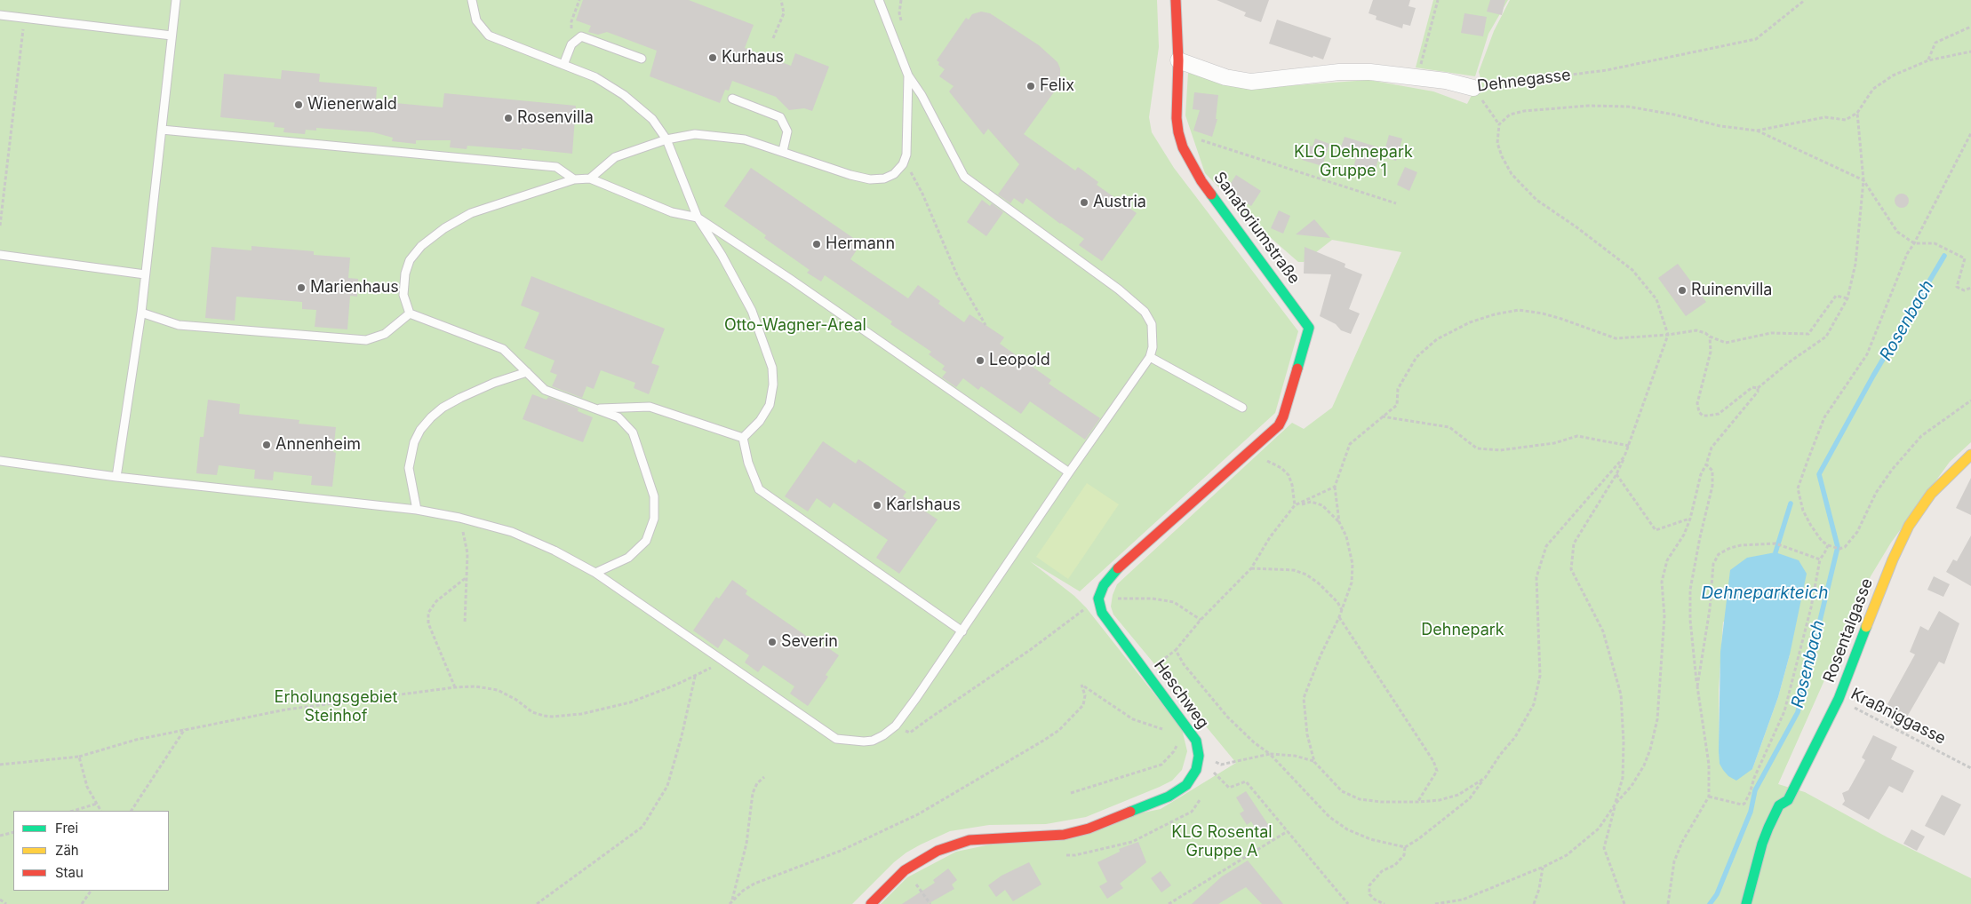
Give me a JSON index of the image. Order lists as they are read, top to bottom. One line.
{"streets":{"street":["Dehnegasse","Sanatoriumstraße","Rosentalgasse","Heschweg"],"path":["Kraßniggasse"]},"crossings":[["Dehnegasse","Sanatoriumstraße"],["Rosentalgasse","Kraßniggasse"]],"water":["Rosenbach","Dehneparkteich"],"parks":["KLG Dehnepark Gruppe 1","Otto-Wagner-Areal","Dehnepark","Erholungsgebiet Steinhof","KLG Rosental Gruppe A"],"places":["Kurhaus","Felix","Wienerwald","Rosenvilla","Austria","Hermann","Marienhaus","Ruinenvilla","Leopold","Annenheim","Karlshaus","Severin"],"legend":["Frei","Zäh","Stau"]}
